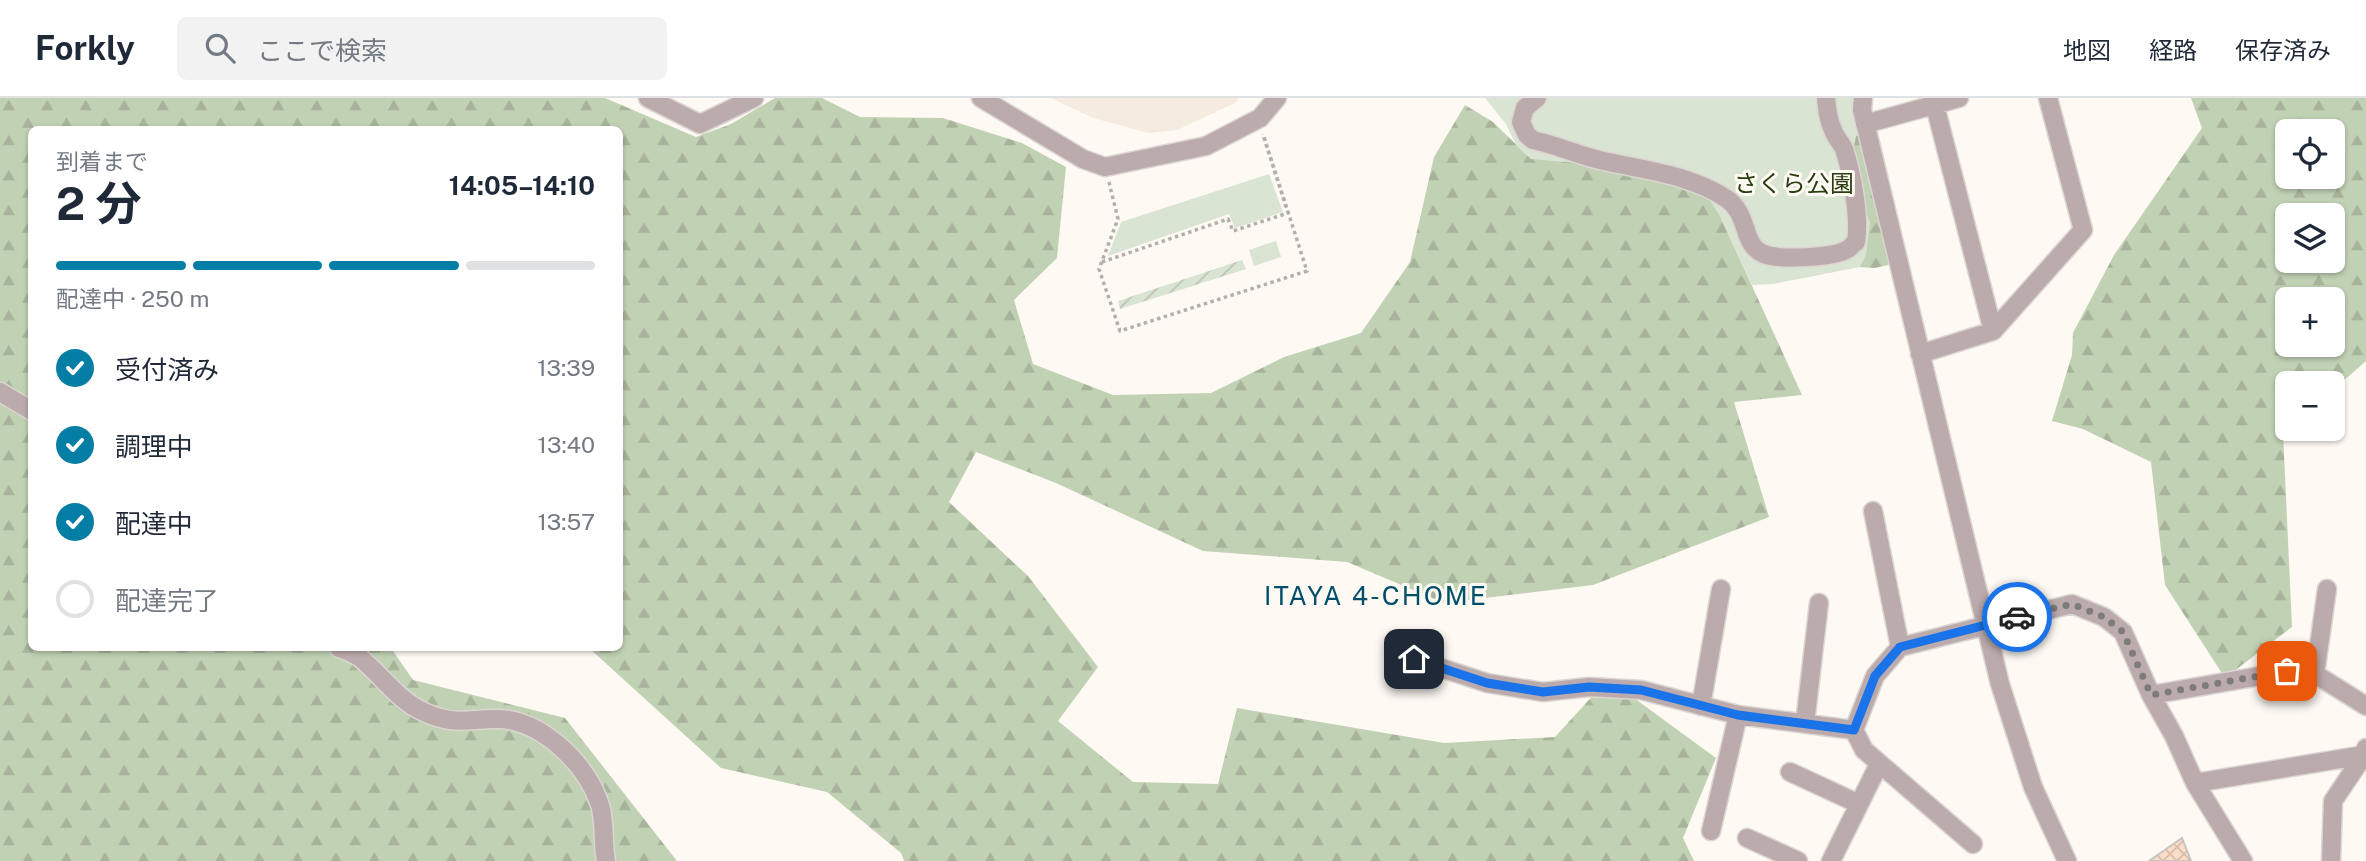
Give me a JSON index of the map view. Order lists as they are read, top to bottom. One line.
{"districts":["ITAYA 4-CHOME"],"parks":["さくら公園"],"page":{"header":"Forkly","search":"ここで検索","nav":["地図","経路","保存済み"],"map_buttons":["+","−"],"heading":["2 分","到着まで","14:05–14:10"],"bar":"配達中 · 250 m","list":[["受付済み","13:39"],["調理中","13:40"],["配達中","13:57"],"配達完了"]}}
